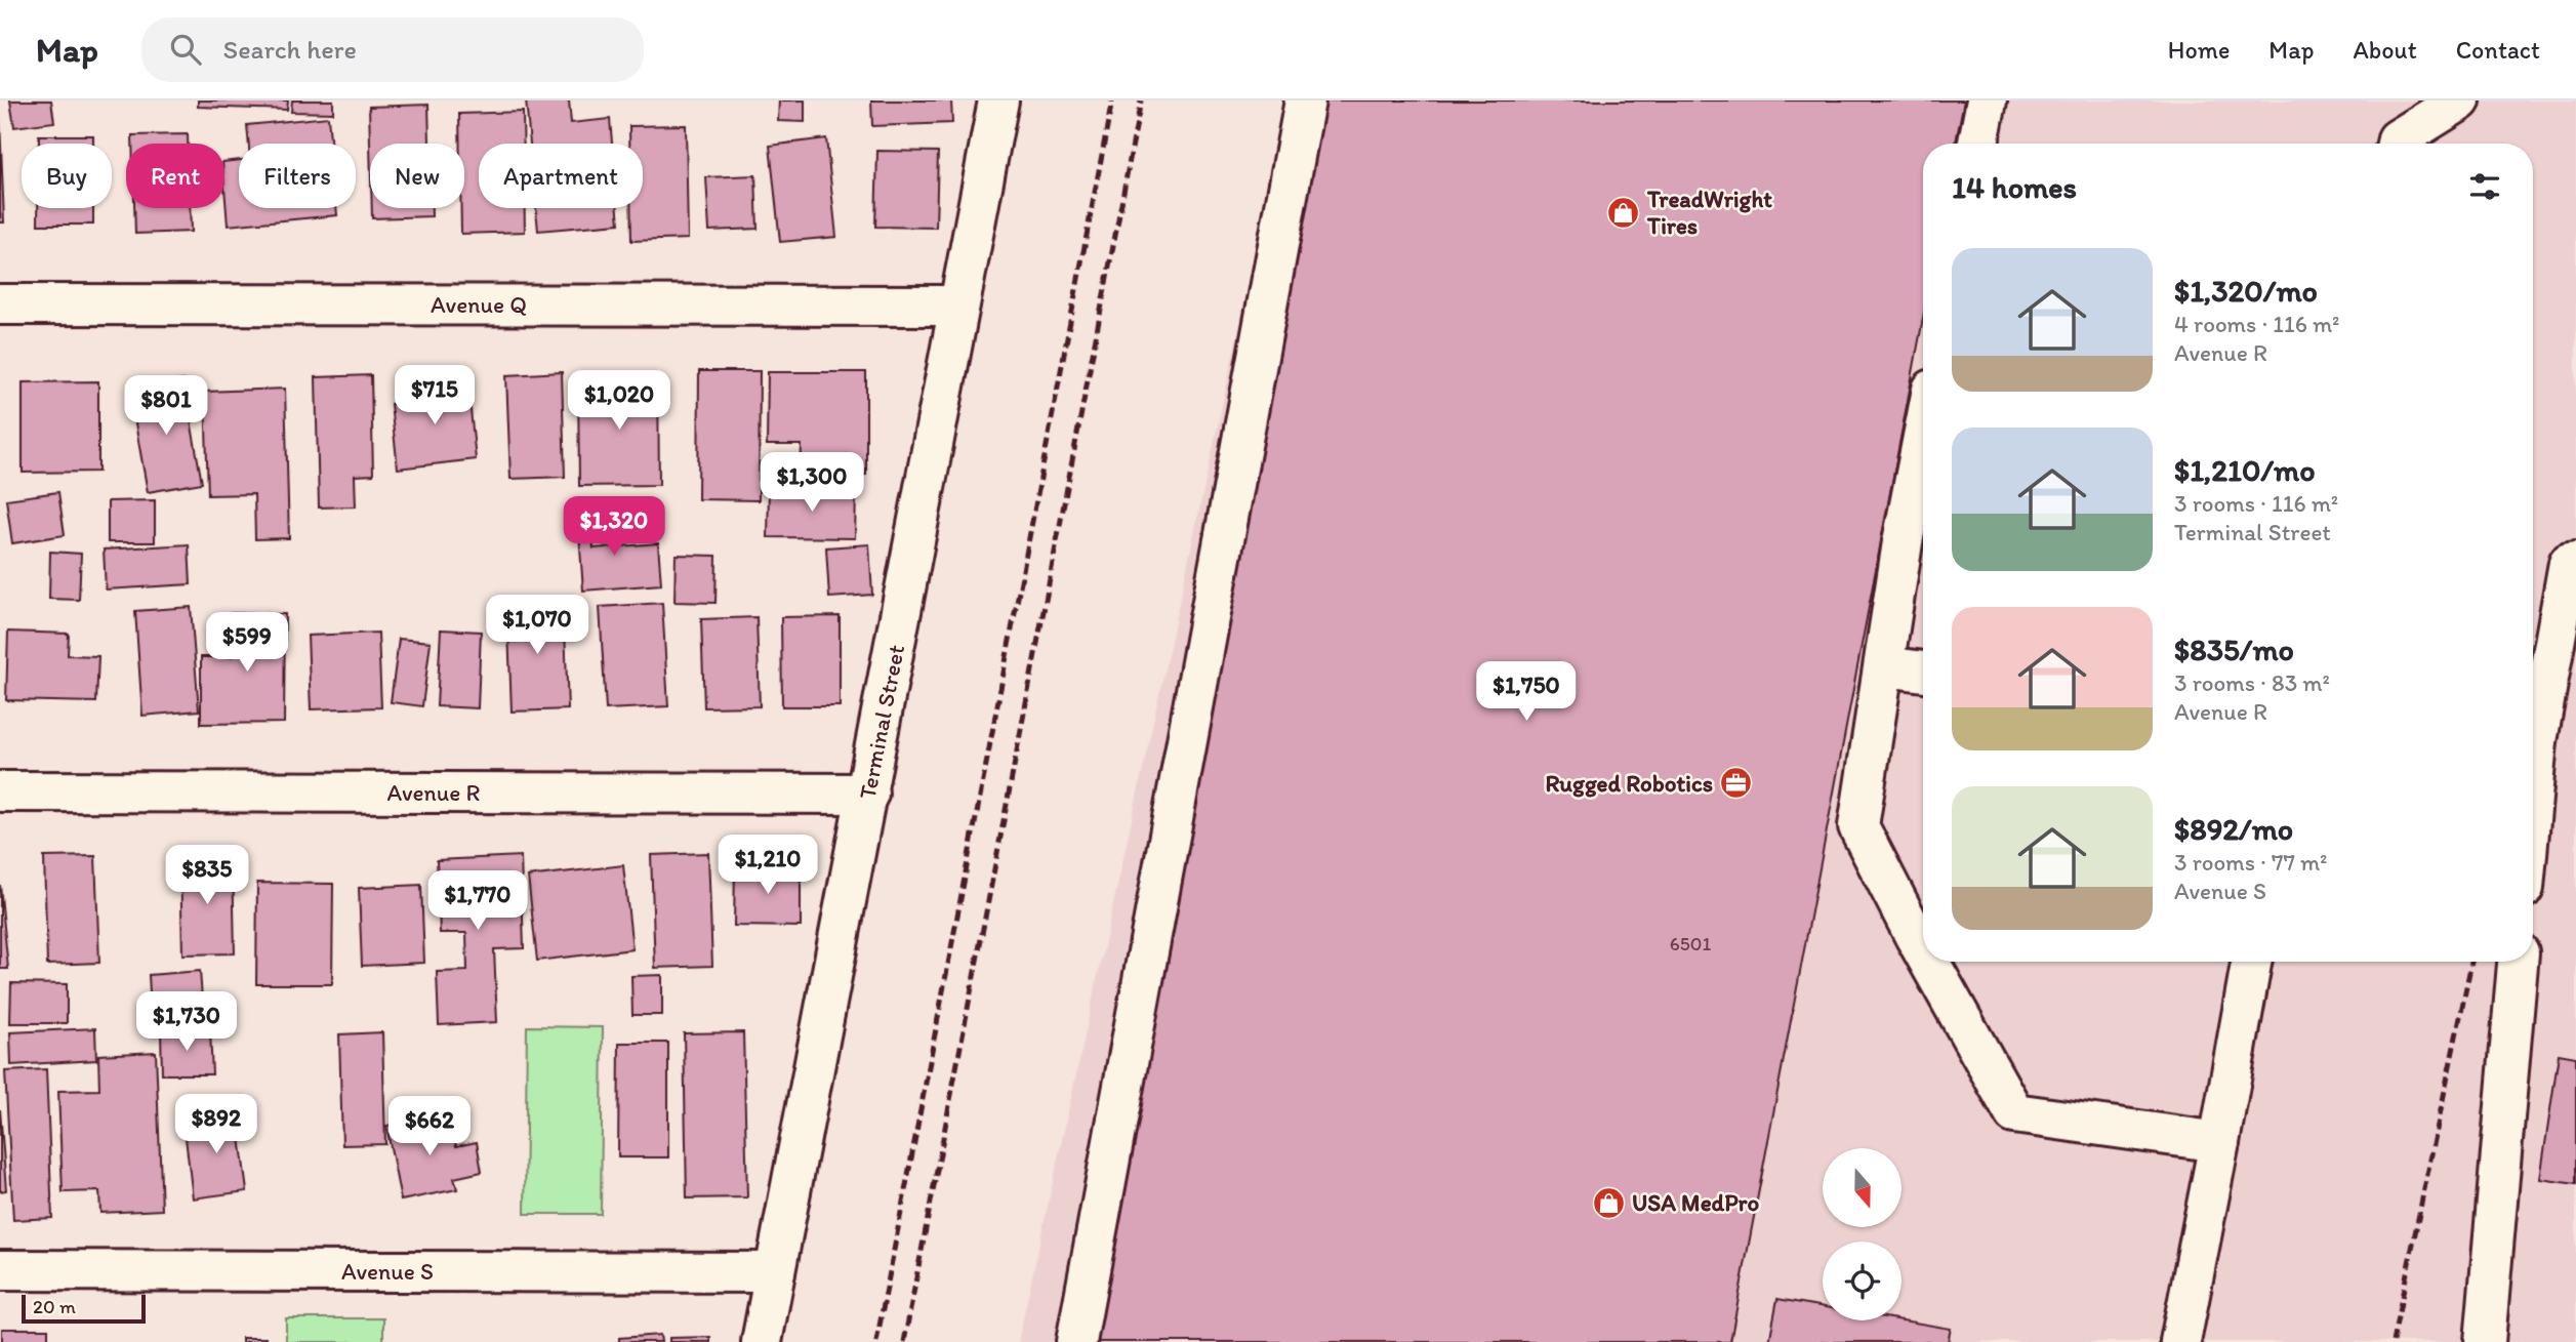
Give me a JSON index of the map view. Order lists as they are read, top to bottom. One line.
{"streets":{"street":["Avenue Q","Terminal Street","Avenue R","Avenue S"]},"crossings":[["Avenue Q","Terminal Street"],["Terminal Street","Avenue R"],["Terminal Street","Avenue S"]],"places":{"shop":["TreadWright Tires","USA MedPro"],"office":["Rugged Robotics"]},"house_numbers":["6501"],"scale_bar":"20 m","north":"bottom","page":{"header":"Map","search":"Search here","nav":["Home","Map","About","Contact"],"chip":["Buy","Rent","Filters","New","Apartment"],"heading":"14 homes","list":[{"name":"$1,320/mo","note":"4 rooms · 116 m² · Avenue R"},{"name":"$1,210/mo","note":"3 rooms · 116 m² · Terminal Street"},{"name":"$835/mo","note":"3 rooms · 83 m² · Avenue R"},{"name":"$892/mo","note":"3 rooms · 77 m² · Avenue S"}],"price":["$715","$1,020","$801","$1,300","$1,320","$1,070","$599","$1,750","$1,210","$835","$1,770","$1,730","$892","$662"],"scale":"20 m"}}
